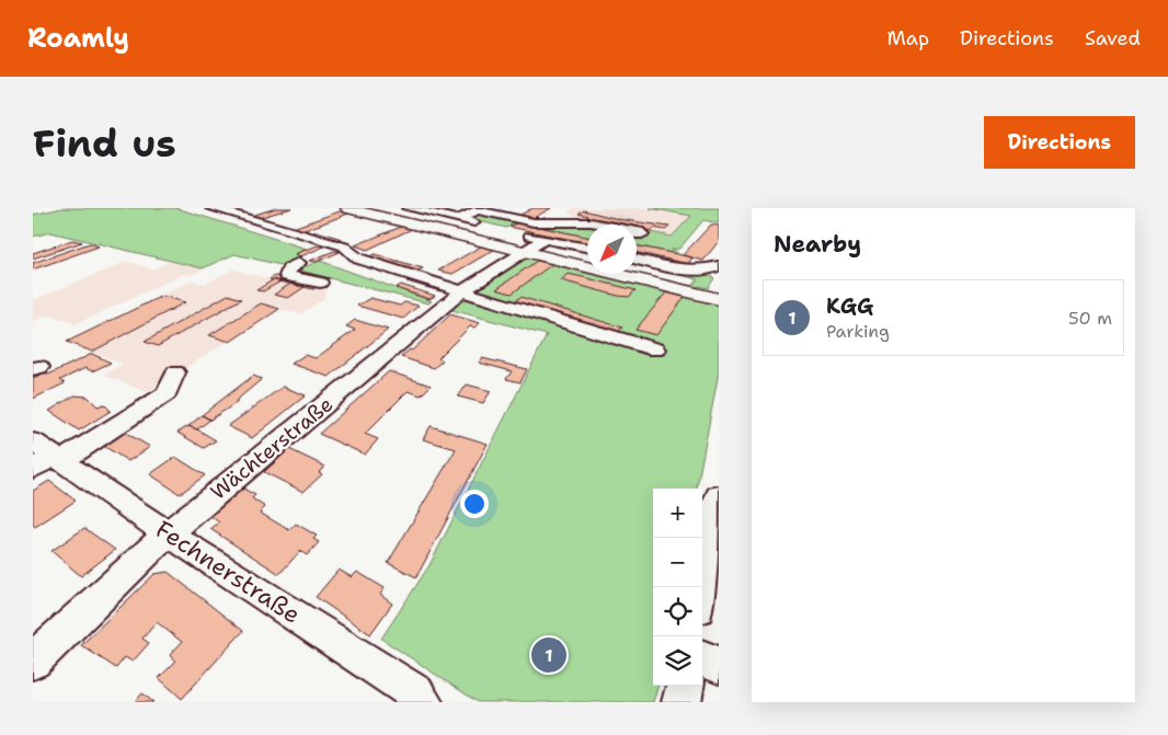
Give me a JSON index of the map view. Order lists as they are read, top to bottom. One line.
{"streets":{"street":["Wächterstraße","Fechnerstraße"]},"crossings":[["Wächterstraße","Fechnerstraße"]],"north":"bottom left","page":{"header":"Roamly","nav":["Map","Directions","Saved"],"buttons":"Directions","title":"Find us","heading":"Nearby","list":[{"mark":"1","name":"KGG","note":"Parking","value":"50 m"}],"map_buttons":["+","−"],"pins":"1"}}
